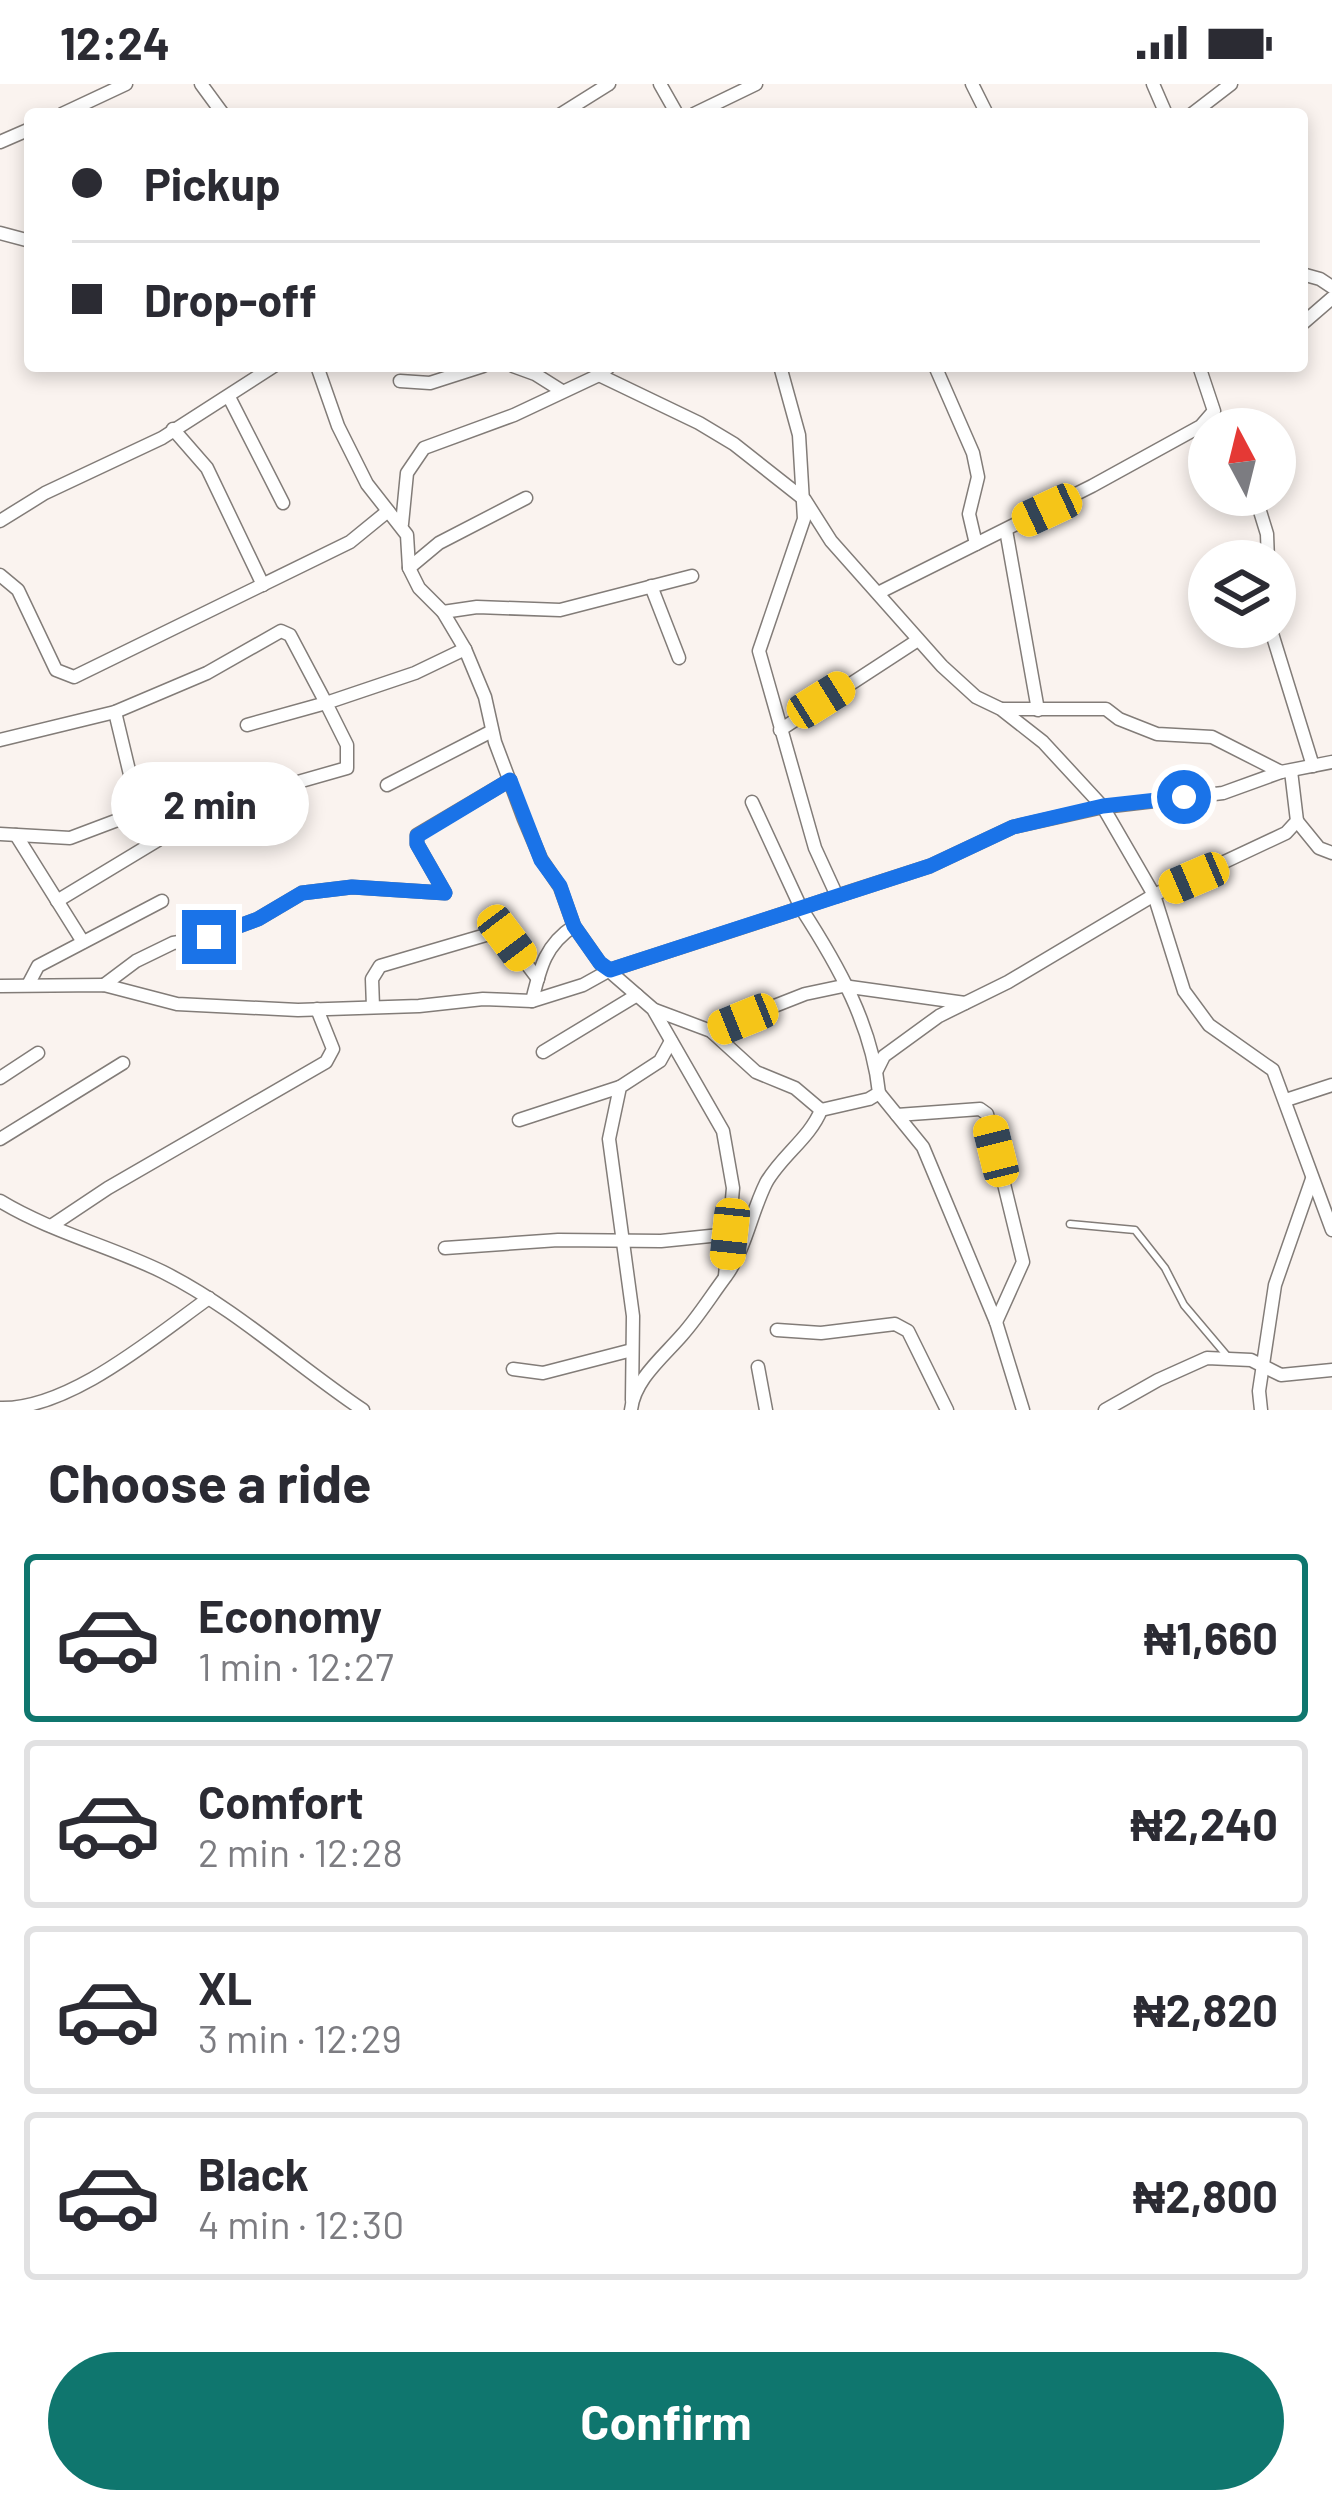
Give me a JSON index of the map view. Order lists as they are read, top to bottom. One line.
{"north":"top","page":{"status":"12:24","banner":["Pickup","Drop-off"],"bubble":"2 min","heading":"Choose a ride","list":[{"name":"Economy","note":"1 min · 12:27","value":"₦1,660"},{"name":"Comfort","note":"2 min · 12:28","value":"₦2,240"},{"name":"XL","note":"3 min · 12:29","value":"₦2,820"},{"name":"Black","note":"4 min · 12:30","value":"₦2,800"}],"buttons":"Confirm"}}
